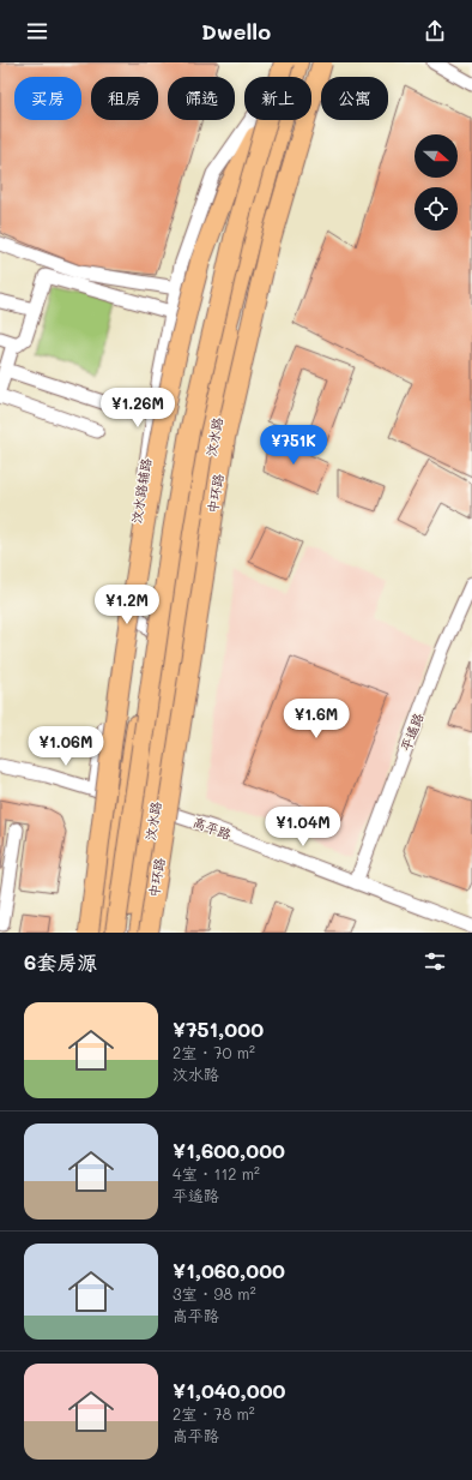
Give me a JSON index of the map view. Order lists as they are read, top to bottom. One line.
{"streets":{"highway":["中环路"],"main road":["汶水路"],"street":["汶水路辅路","平遥路","高平路"]},"crossings":[["汶水路","高平路"],["汶水路辅路","高平路"],["平遥路","高平路"]],"north":"right","page":{"header":"Dwello","chip":["买房","租房","筛选","新上","公寓"],"price":["¥1.26M","¥751K","¥1.2M","¥1.6M","¥1.06M","¥1.04M"],"heading":"6套房源","list":[{"name":"¥751,000","note":"2室 · 70 m² · 汶水路"},{"name":"¥1,600,000","note":"4室 · 112 m² · 平遥路"},{"name":"¥1,060,000","note":"3室 · 98 m² · 高平路"},{"name":"¥1,040,000","note":"2室 · 78 m² · 高平路"}]}}
